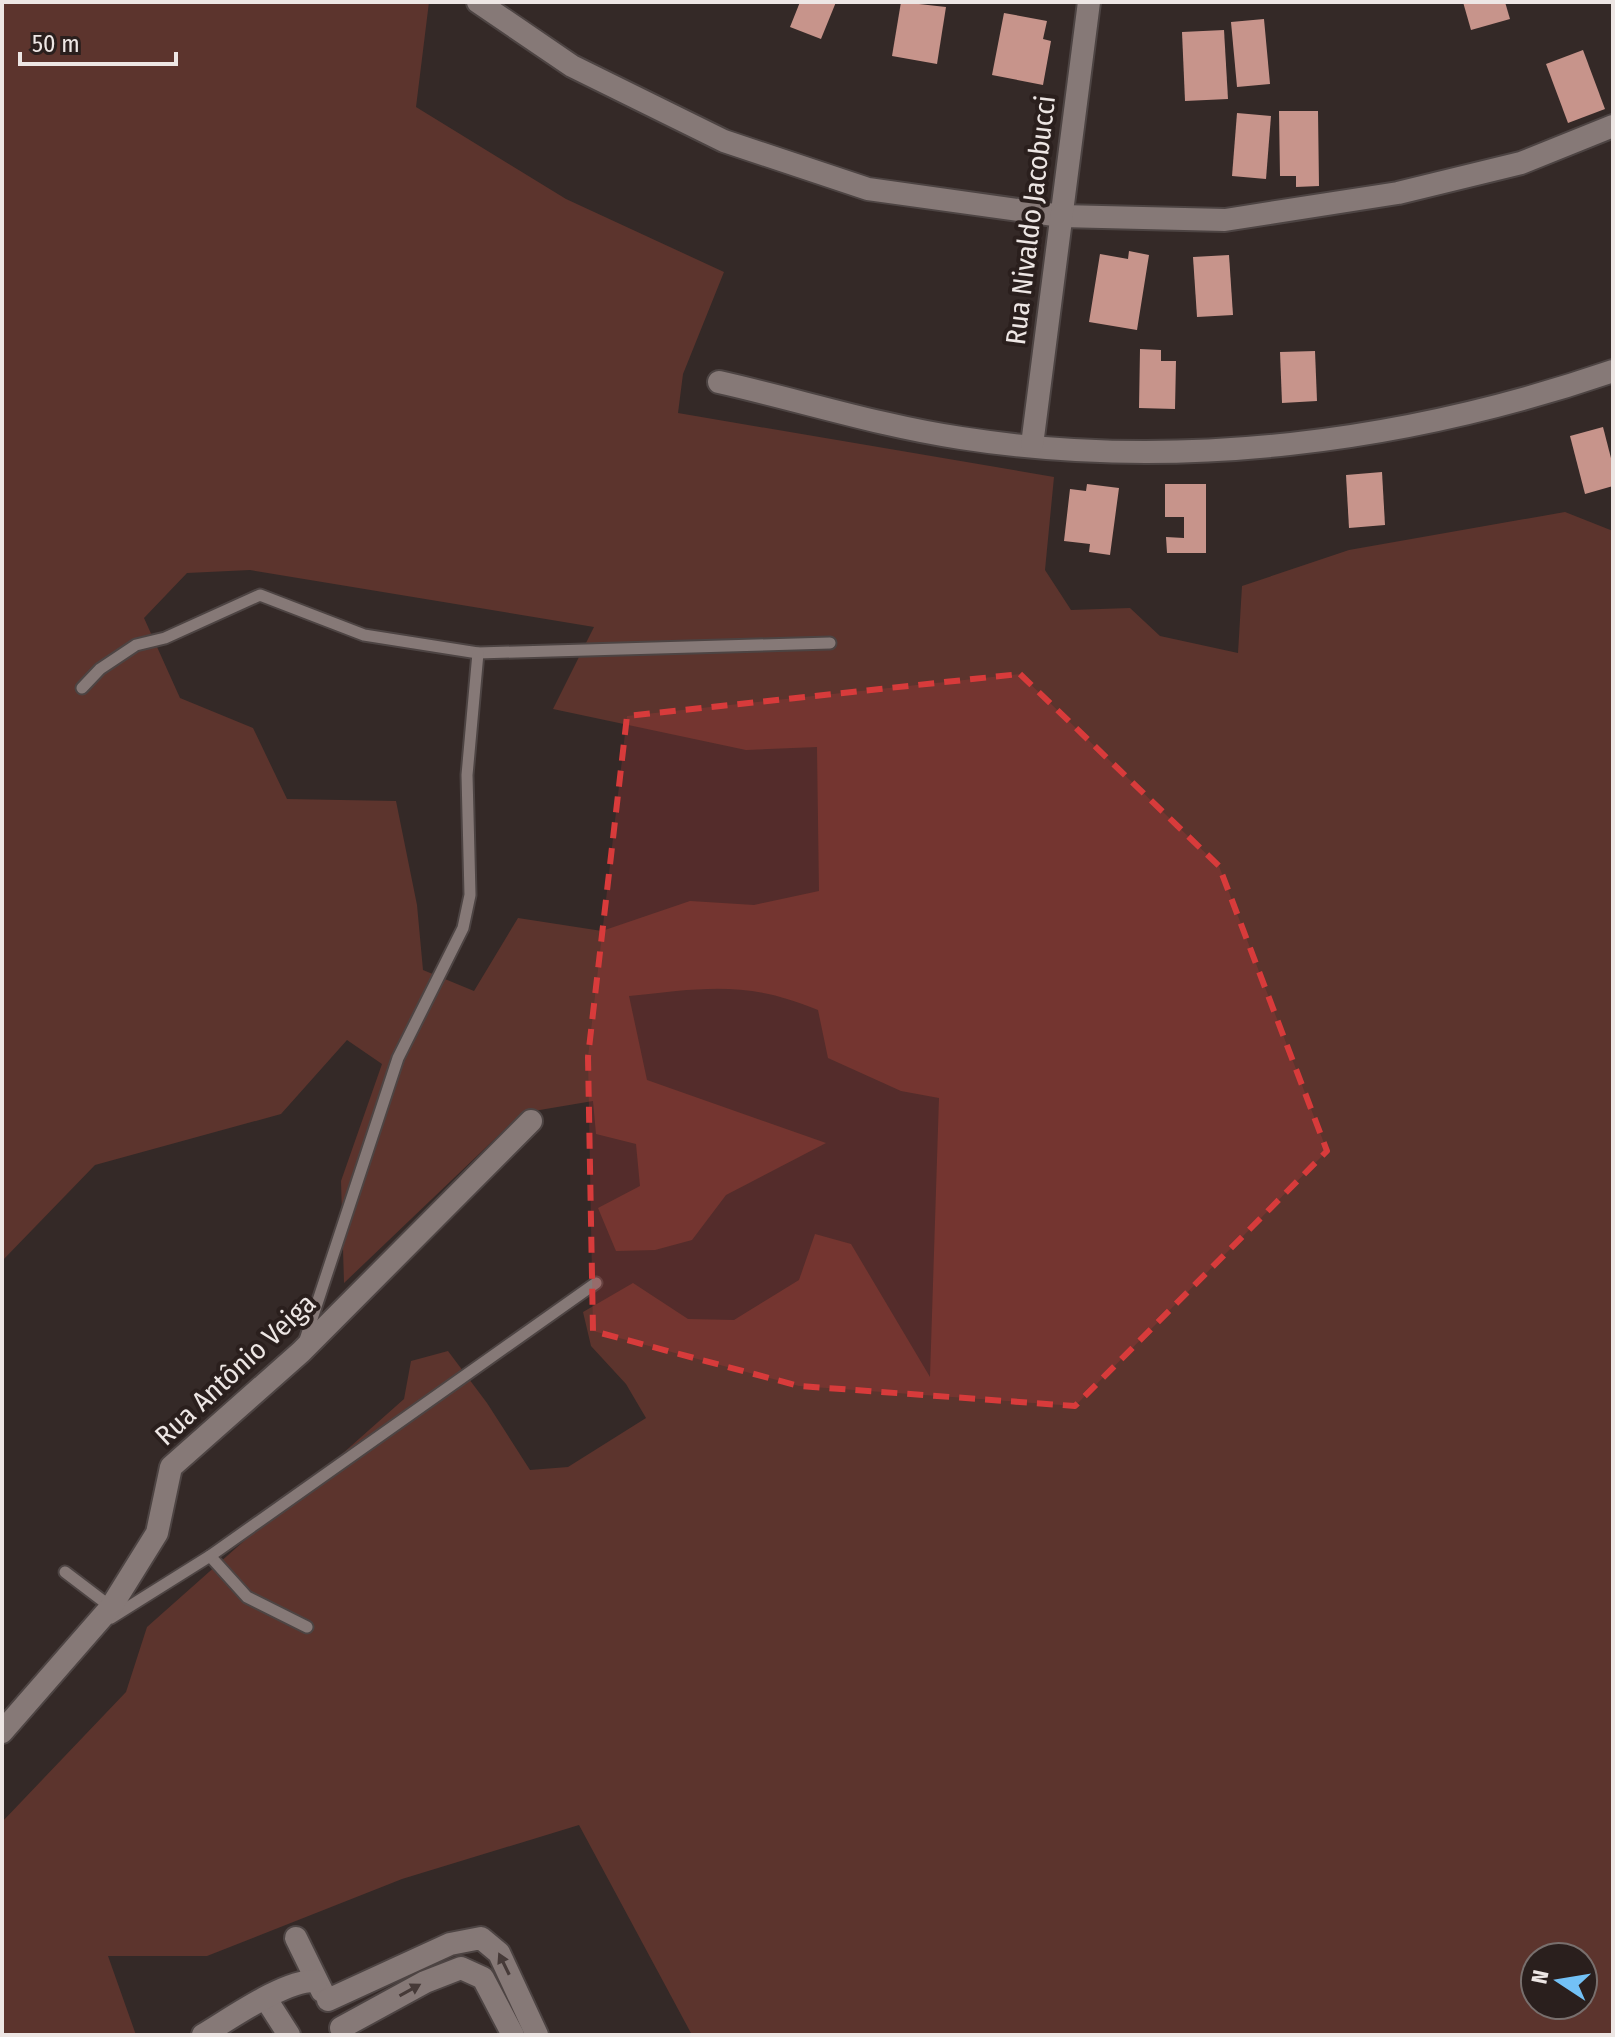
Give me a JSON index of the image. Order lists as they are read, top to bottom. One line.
{"streets":{"street":["Rua Nivaldo Jacobucci","Rua Antônio Veiga"]},"scale_bar":"50 m","north":"left"}
